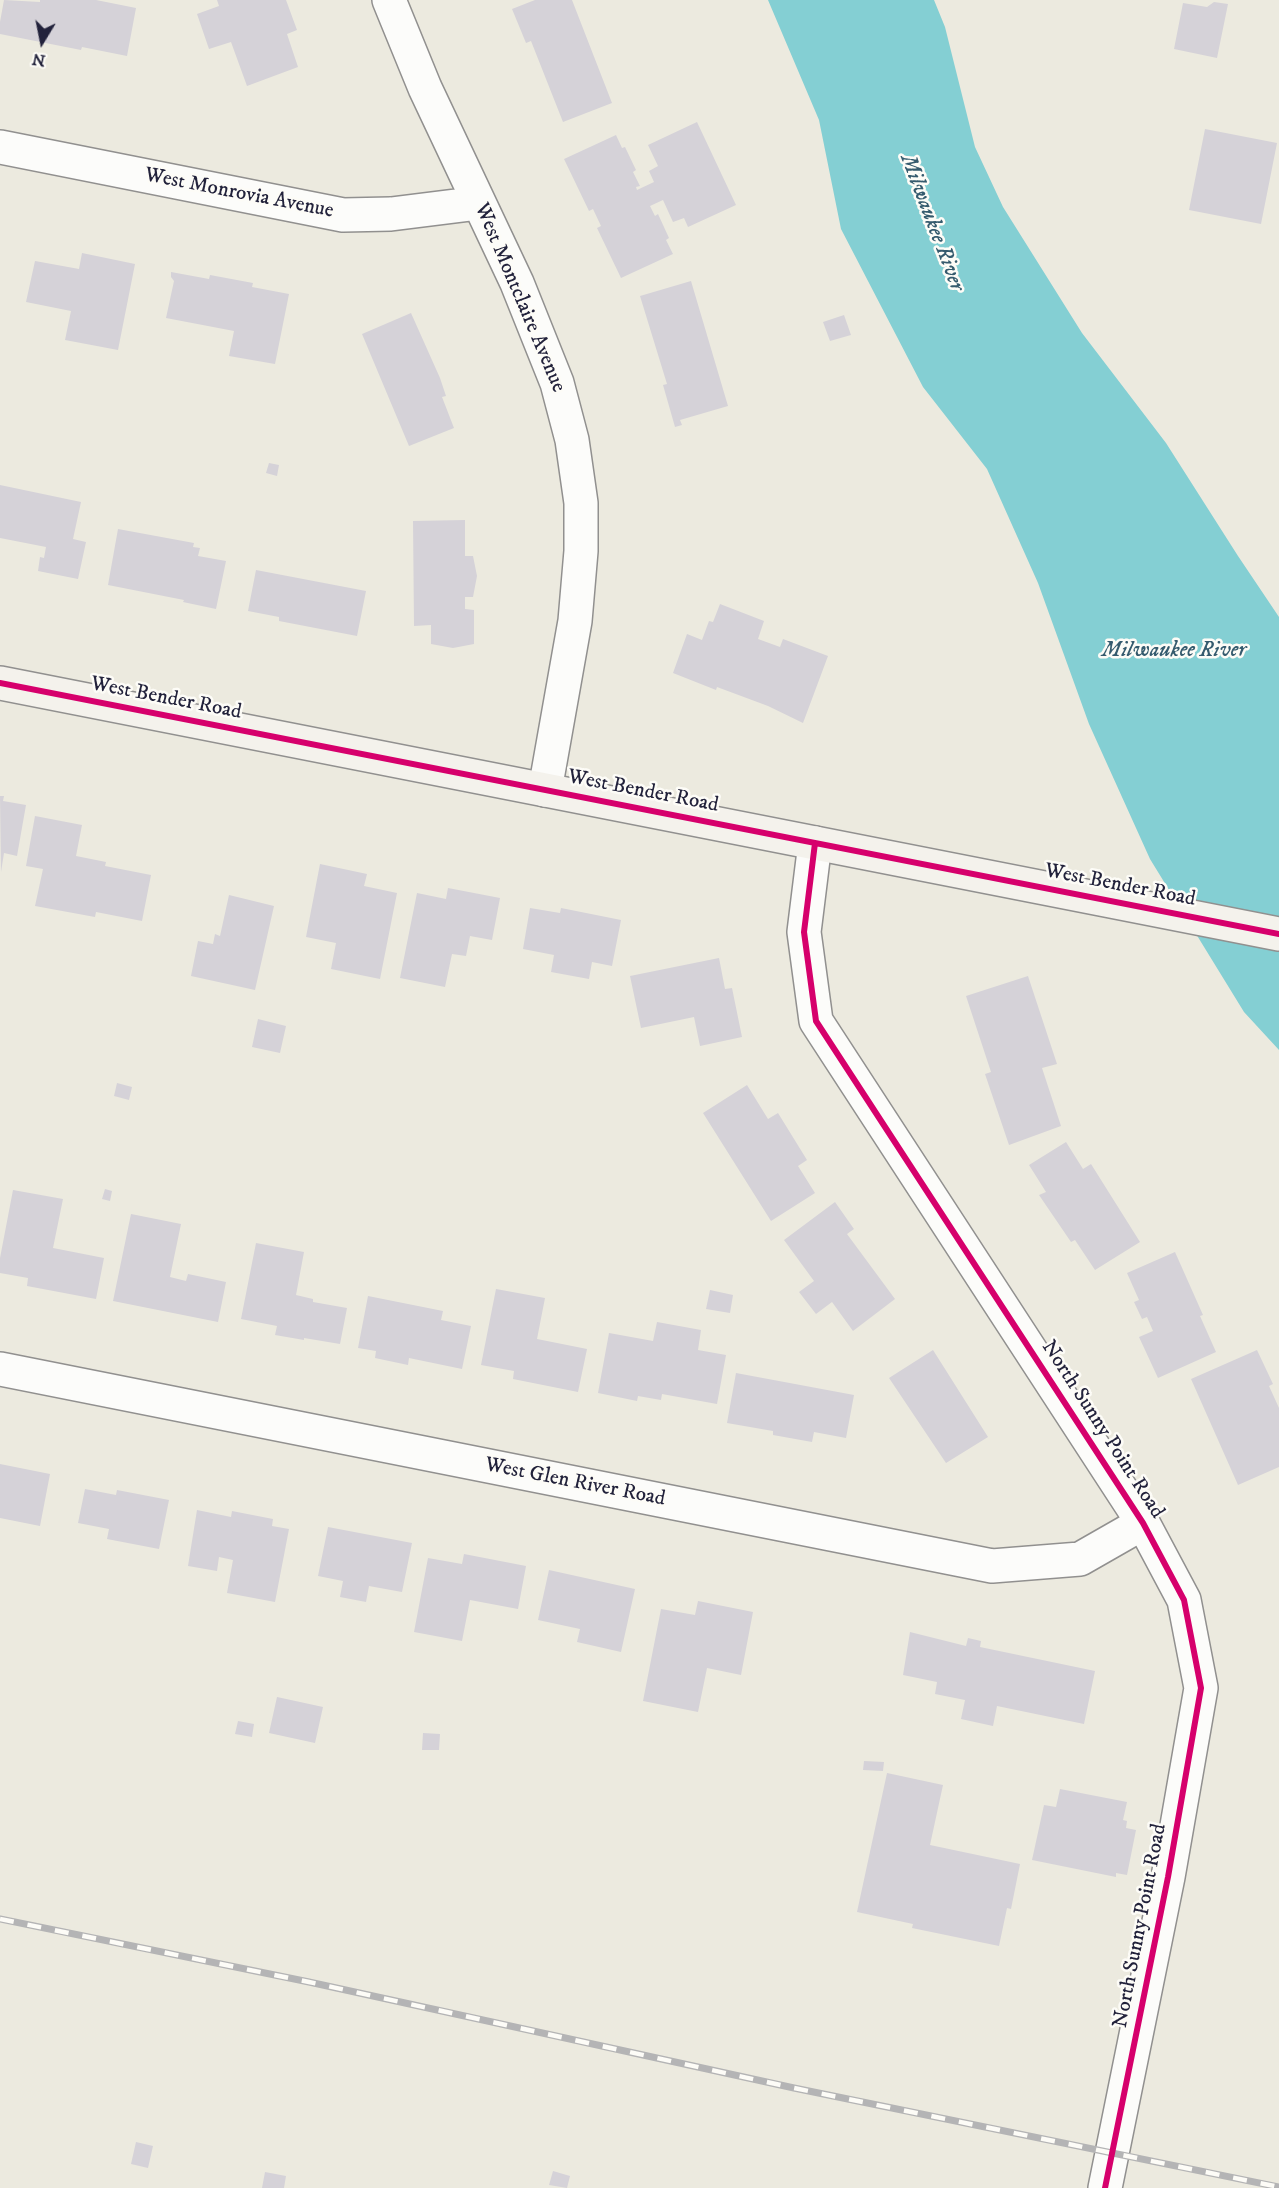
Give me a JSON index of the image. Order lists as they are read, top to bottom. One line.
{"streets":{"street":["West Monrovia Avenue","West Montclaire Avenue","West Bender Road","North Sunny Point Road","West Glen River Road"]},"crossings":[["West Monrovia Avenue","West Montclaire Avenue"],["West Montclaire Avenue","West Bender Road"],["West Bender Road","North Sunny Point Road"],["North Sunny Point Road","West Glen River Road"]],"water":["Milwaukee River"],"north":"bottom"}
